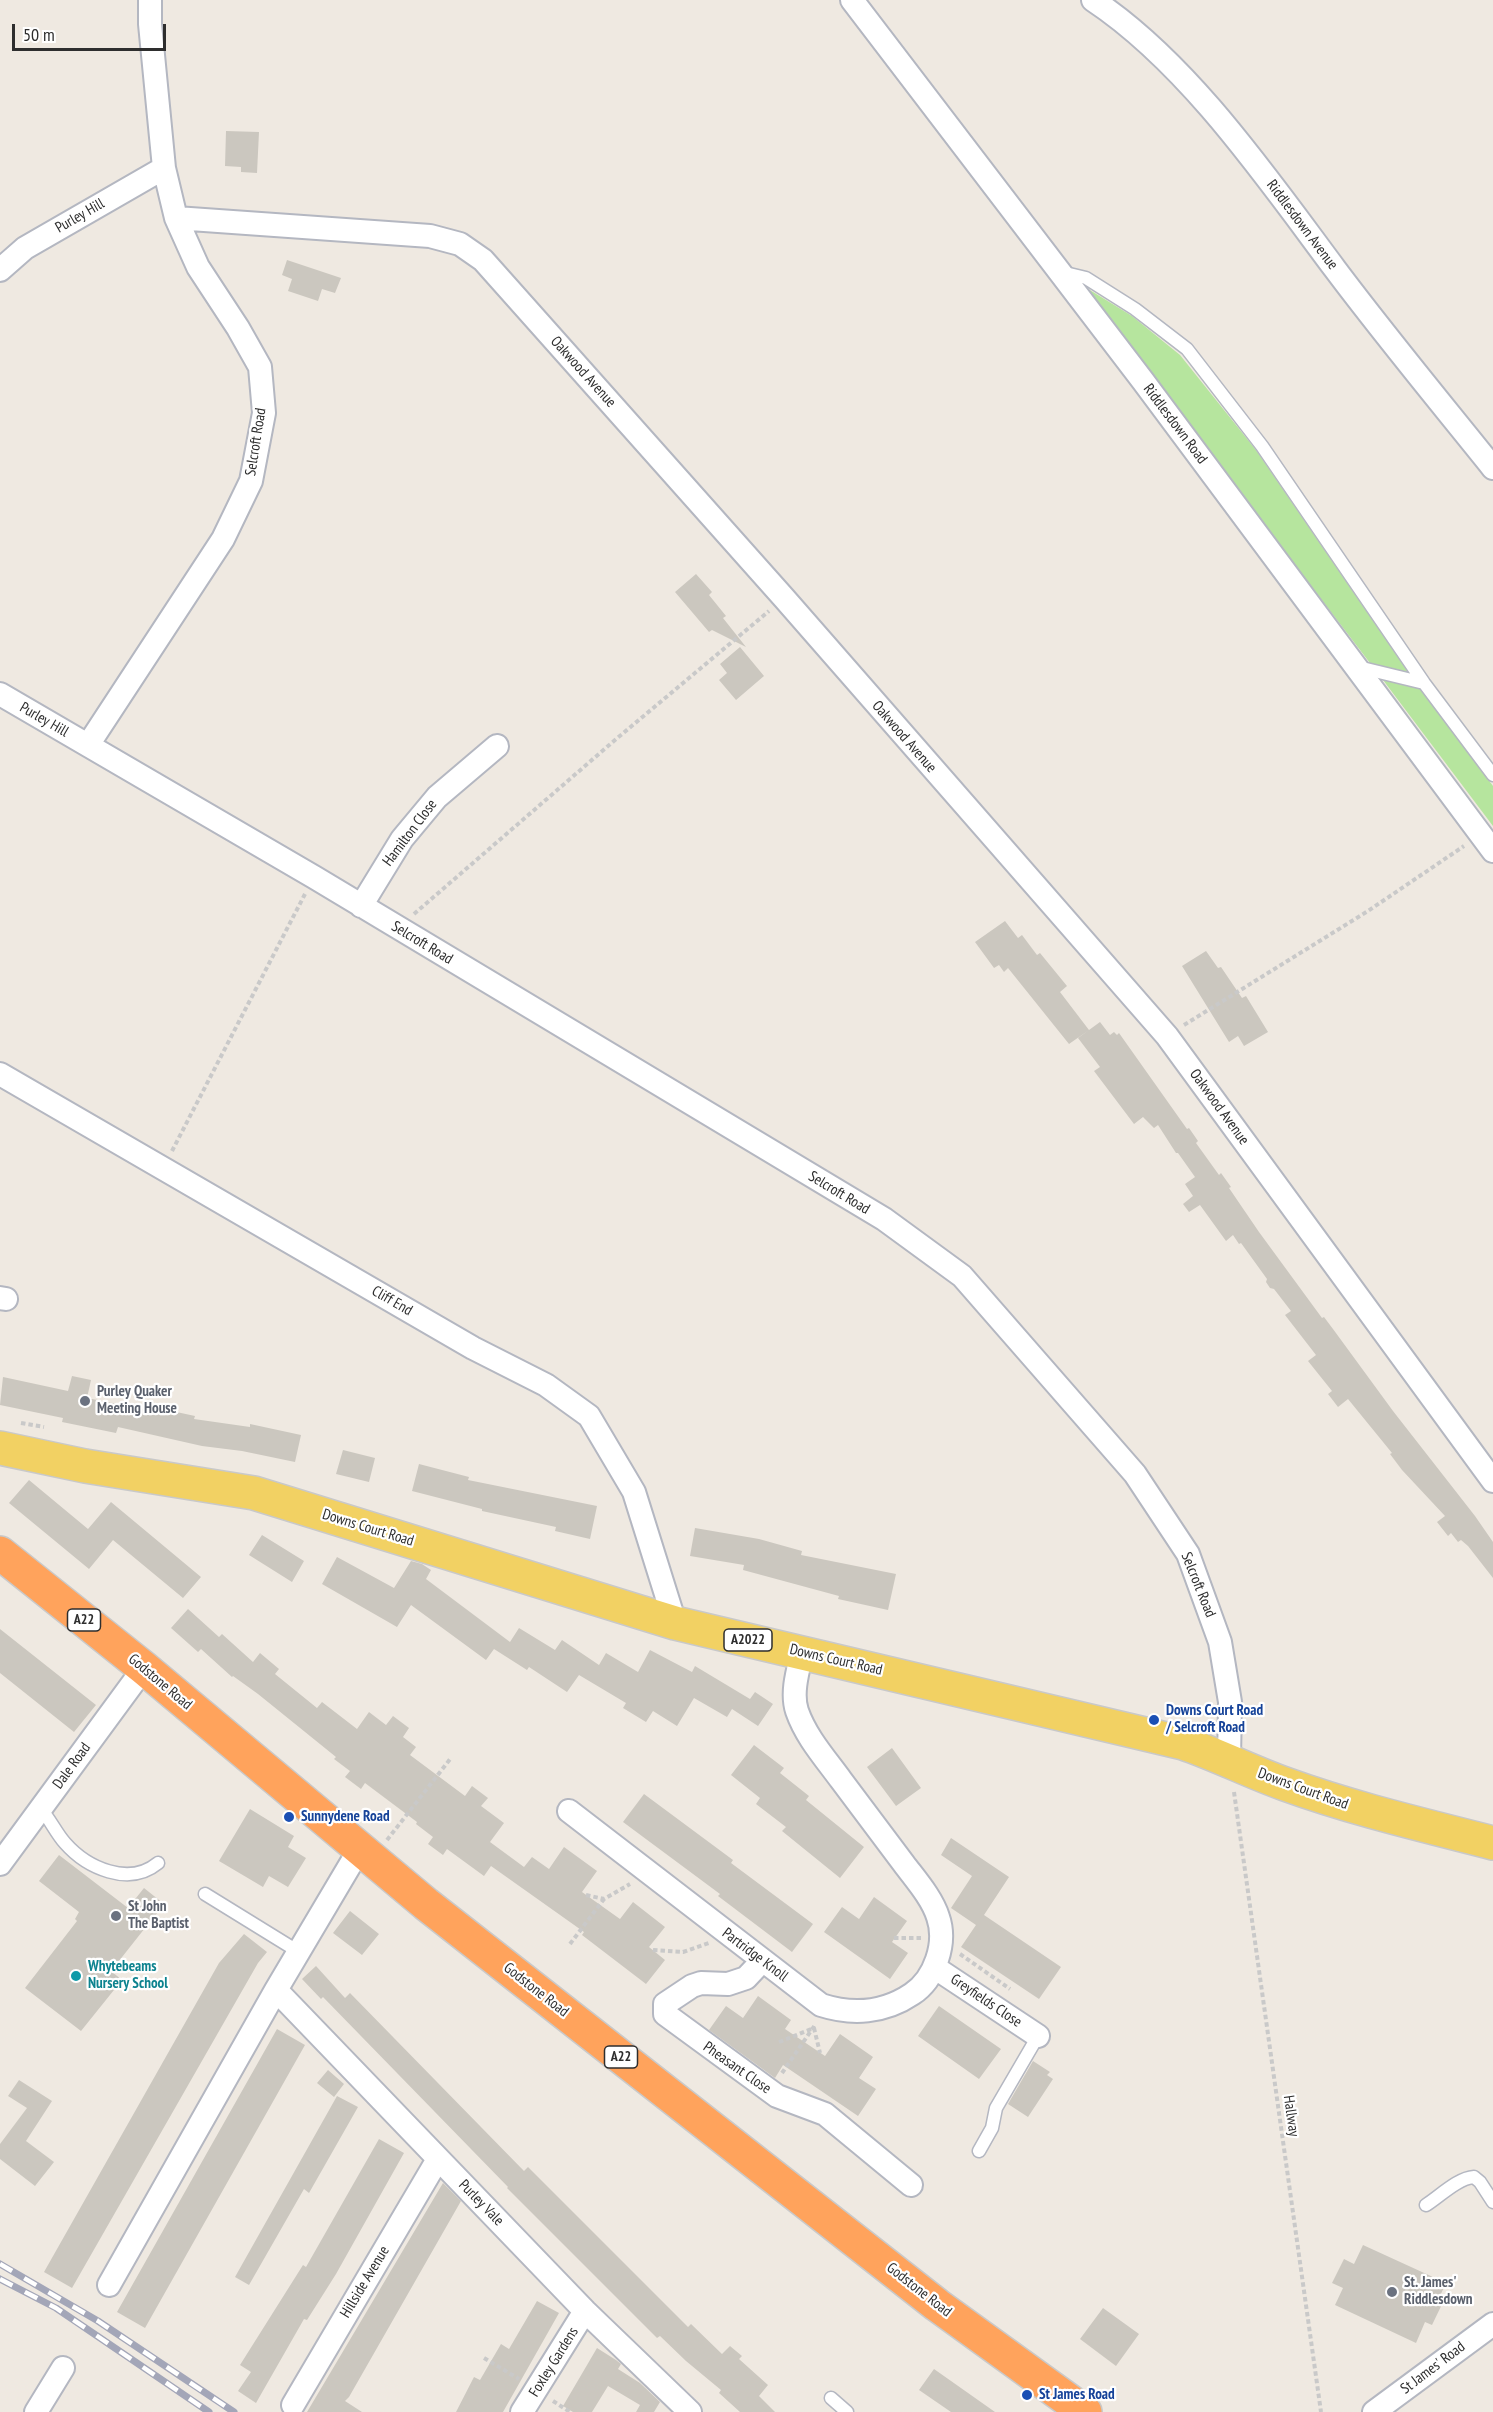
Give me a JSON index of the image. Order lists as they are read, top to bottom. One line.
{"streets":{"highway":["A22","Godstone Road"],"main road":["Downs Court Road","A2022"],"street":["Purley Hill","Riddlesdown Avenue","Oakwood Avenue","Riddlesdown Road","Selcroft Road","Hamilton Close","Cliff End","Dale Road","Partridge Knoll","Greyfields Close","Pheasant Close","Purley Vale","Hillside Avenue","Foxley Gardens","St James' Road"],"path":["Hallway"]},"crossings":[["Purley Hill","Selcroft Road"],["Oakwood Avenue","Selcroft Road"],["Selcroft Road","Hamilton Close"],["Selcroft Road","Downs Court Road"],["Cliff End","Downs Court Road"],["Godstone Road","Dale Road"],["Partridge Knoll","Greyfields Close"],["Partridge Knoll","Pheasant Close"],["Purley Vale","Hillside Avenue"],["Purley Vale","Foxley Gardens"]],"places":["Purley Quaker Meeting House","Downs Court Road / Selcroft Road","Sunnydene Road","St John The Baptist","Whytebeams Nursery School","St. James' Riddlesdown","St James Road"],"scale_bar":"50 m"}
